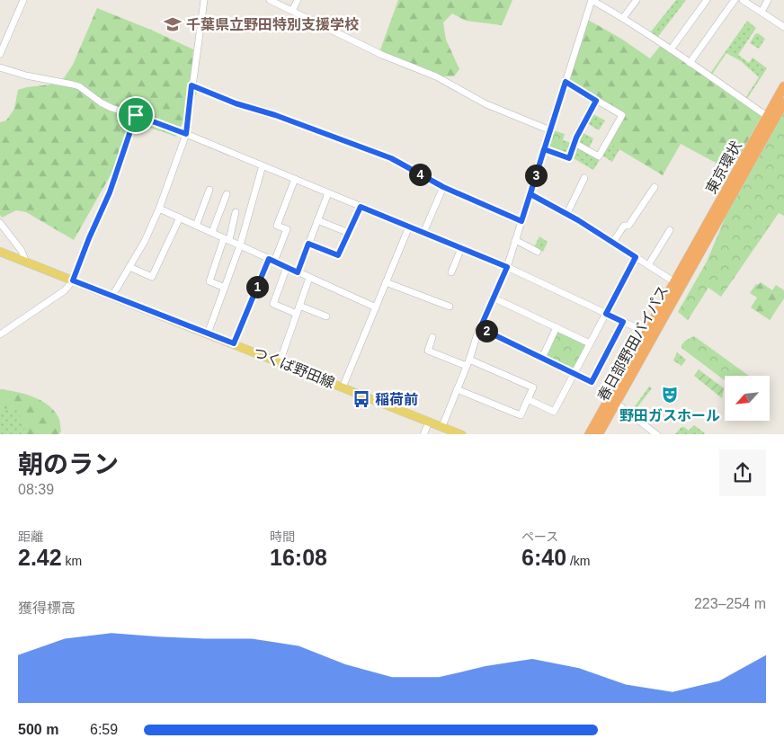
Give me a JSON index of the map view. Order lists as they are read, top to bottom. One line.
{"streets":{"highway":["東京環状","春日部野田バイパス"],"main road":["つくば野田線"]},"crossings":[["東京環状","春日部野田バイパス"]],"places":{"school or university":["千葉県立野田特別支援学校"],"theatre":["野田ガスホール"],"bus stop":["稲荷前"]},"north":"bottom left","page":{"pins":["4","3","1","2"],"heading":["朝のラン","08:39"],"stats":[["距離","2.42 km"],["時間","16:08"],["ペース","6:40 /km"]],"chart":["獲得標高","223–254 m"],"list":[{"name":"500 m","note":"6:59"}]}}
